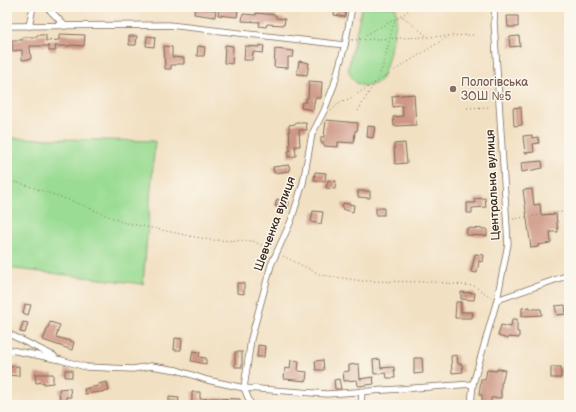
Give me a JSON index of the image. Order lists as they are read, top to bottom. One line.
{"streets":{"street":["Центральна вулиця","Шевченка вулиця"]},"places":["Пологівська ЗОШ №5"]}
